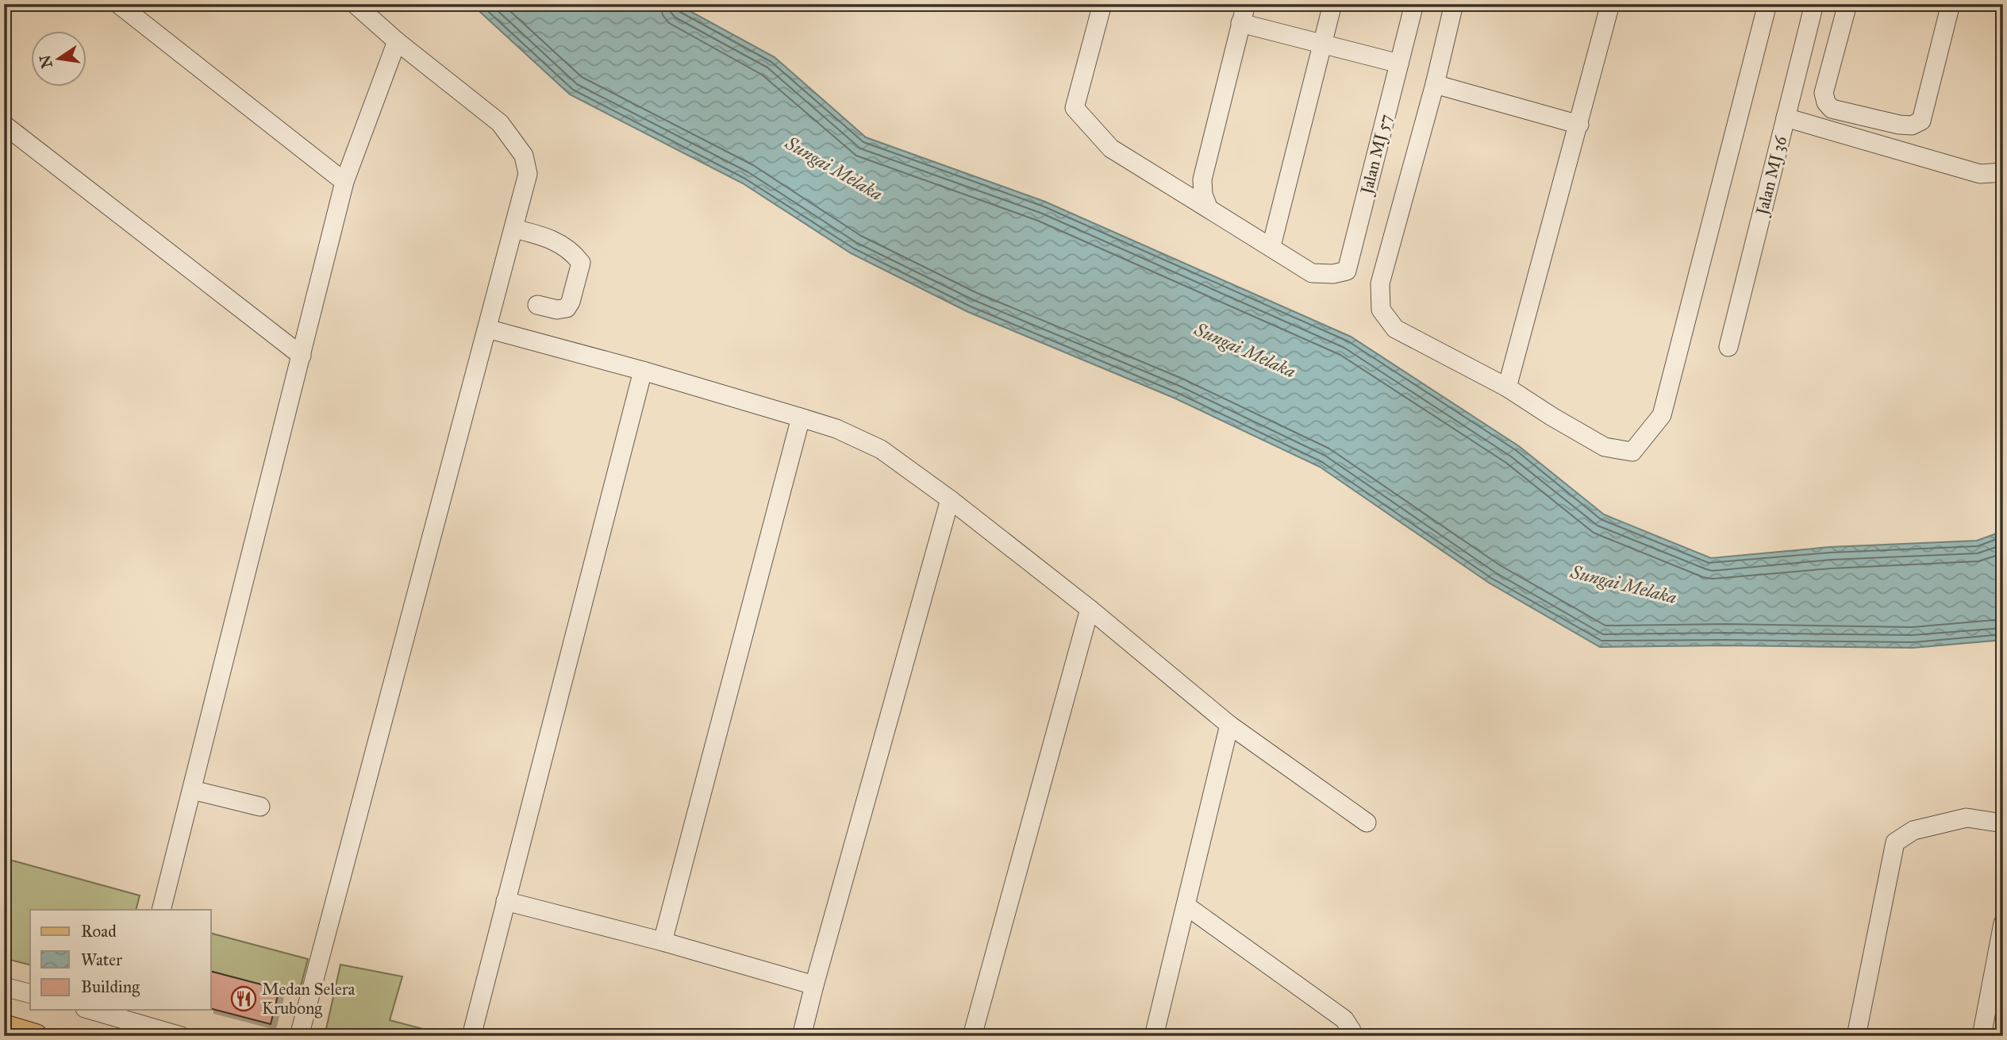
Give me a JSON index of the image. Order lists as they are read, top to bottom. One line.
{"streets":{"street":["Jalan MJ 57","Jalan MJ 36"]},"water":["Sungai Melaka"],"places":{"restaurant":["Medan Selera Krubong"]},"legend":["Road","Water","Building"],"north":"left"}
